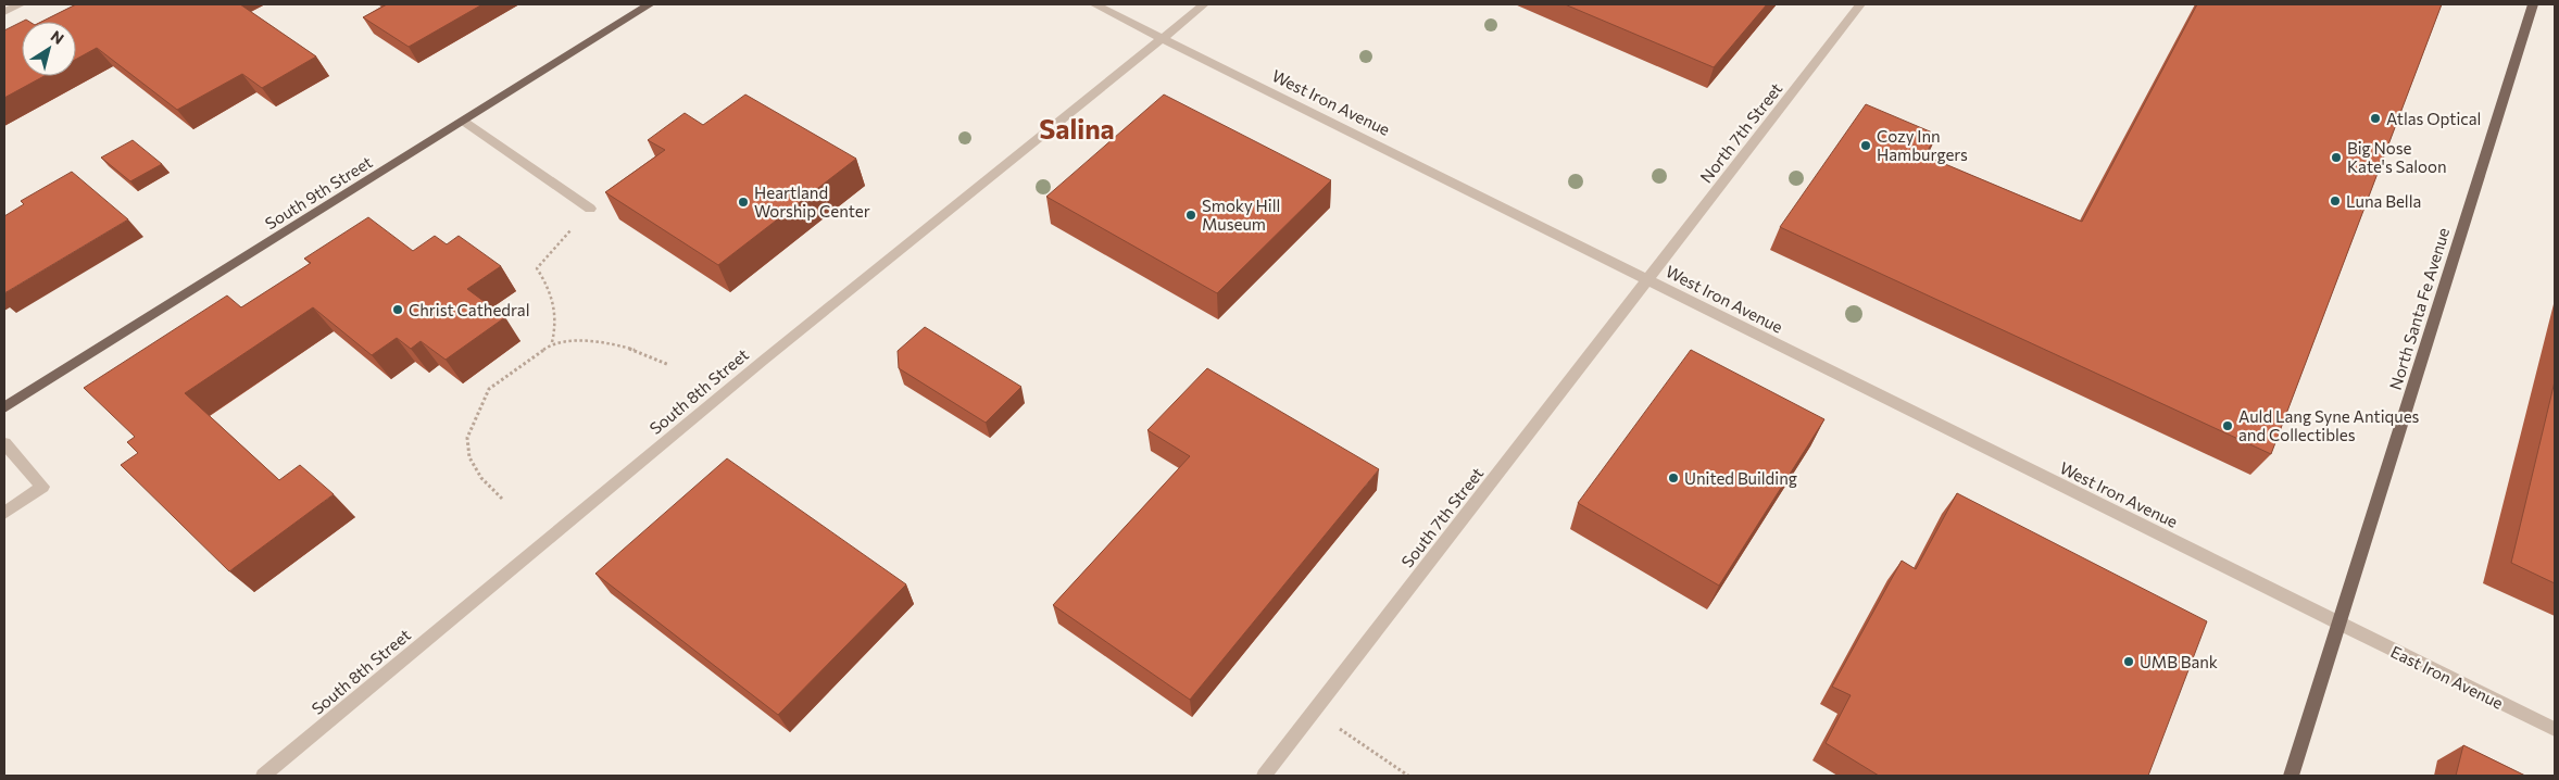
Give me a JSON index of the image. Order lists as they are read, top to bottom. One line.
{"streets":{"main road":["South 9th Street","North Santa Fe Avenue"],"street":["West Iron Avenue","North 7th Street","South 8th Street","South 7th Street","East Iron Avenue"]},"crossings":[["West Iron Avenue","North 7th Street"],["West Iron Avenue","North Santa Fe Avenue"],["West Iron Avenue","South 8th Street"],["West Iron Avenue","South 7th Street"],["West Iron Avenue","East Iron Avenue"],["North 7th Street","South 7th Street"],["North Santa Fe Avenue","East Iron Avenue"]],"districts":["Salina"],"places":["Atlas Optical","Cozy Inn Hamburgers","Big Nose Kate's Saloon","Luna Bella","Heartland Worship Center","Smoky Hill Museum","Christ Cathedral","Auld Lang Syne Antiques and Collectibles","United Building","UMB Bank"],"north":"top right"}
